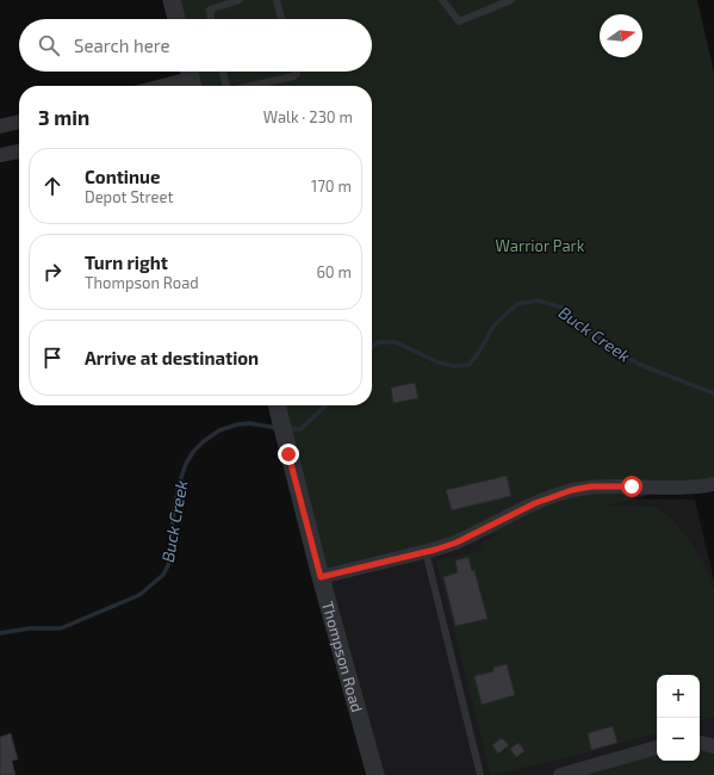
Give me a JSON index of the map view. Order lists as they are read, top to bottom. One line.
{"streets":{"street":["Thompson Road"]},"water":["Buck Creek"],"parks":["Warrior Park"],"north":"right","page":{"search":"Search here","heading":["3 min","Walk · 230 m"],"list":[["Continue","Depot Street","170 m"],["Turn right","Thompson Road","60 m"],"Arrive at destination"],"map_buttons":["+","−"]}}
